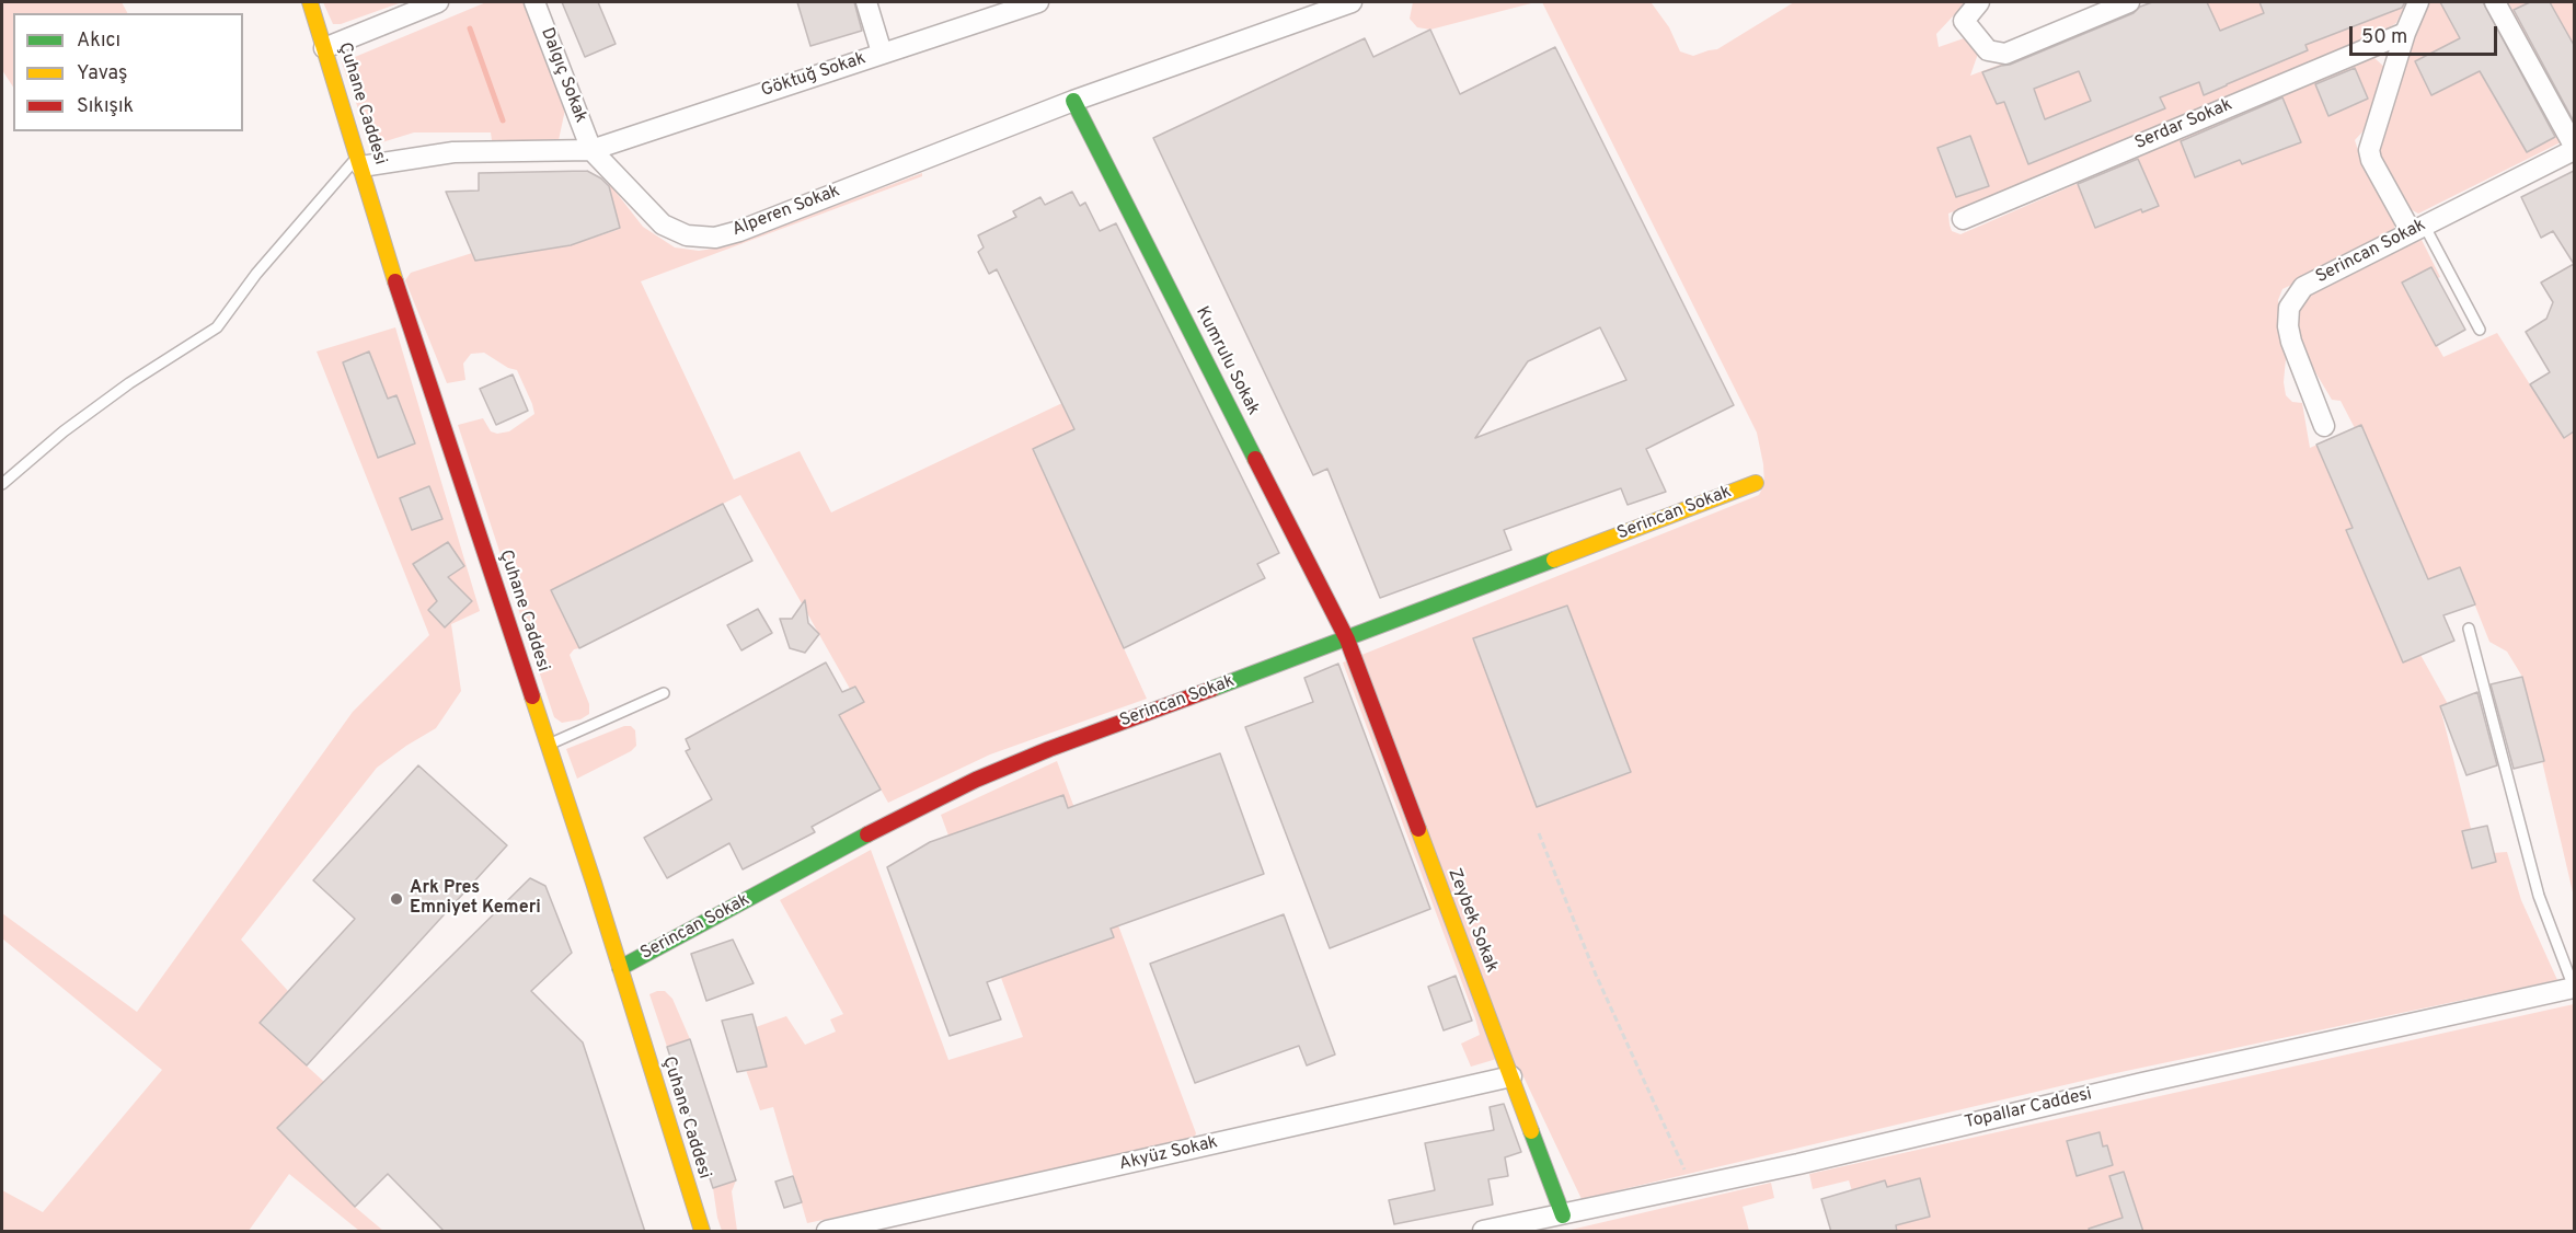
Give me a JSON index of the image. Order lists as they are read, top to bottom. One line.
{"streets":{"street":["Dalgıç Sokak","Göktuğ Sokak","Çuhane Caddesi","Serdar Sokak","Alperen Sokak","Serincan Sokak","Kumrulu Sokak","Zeybek Sokak","Topallar Caddesi","Akyüz Sokak"]},"crossings":[["Dalgıç Sokak","Göktuğ Sokak"],["Dalgıç Sokak","Alperen Sokak"],["Göktuğ Sokak","Alperen Sokak"],["Çuhane Caddesi","Serincan Sokak"],["Alperen Sokak","Kumrulu Sokak"],["Serincan Sokak","Kumrulu Sokak"],["Serincan Sokak","Zeybek Sokak"],["Kumrulu Sokak","Zeybek Sokak"],["Zeybek Sokak","Topallar Caddesi"],["Zeybek Sokak","Akyüz Sokak"]],"places":["Ark Pres Emniyet Kemeri"],"legend":["Akıcı","Yavaş","Sıkışık"],"scale_bar":"50 m"}
